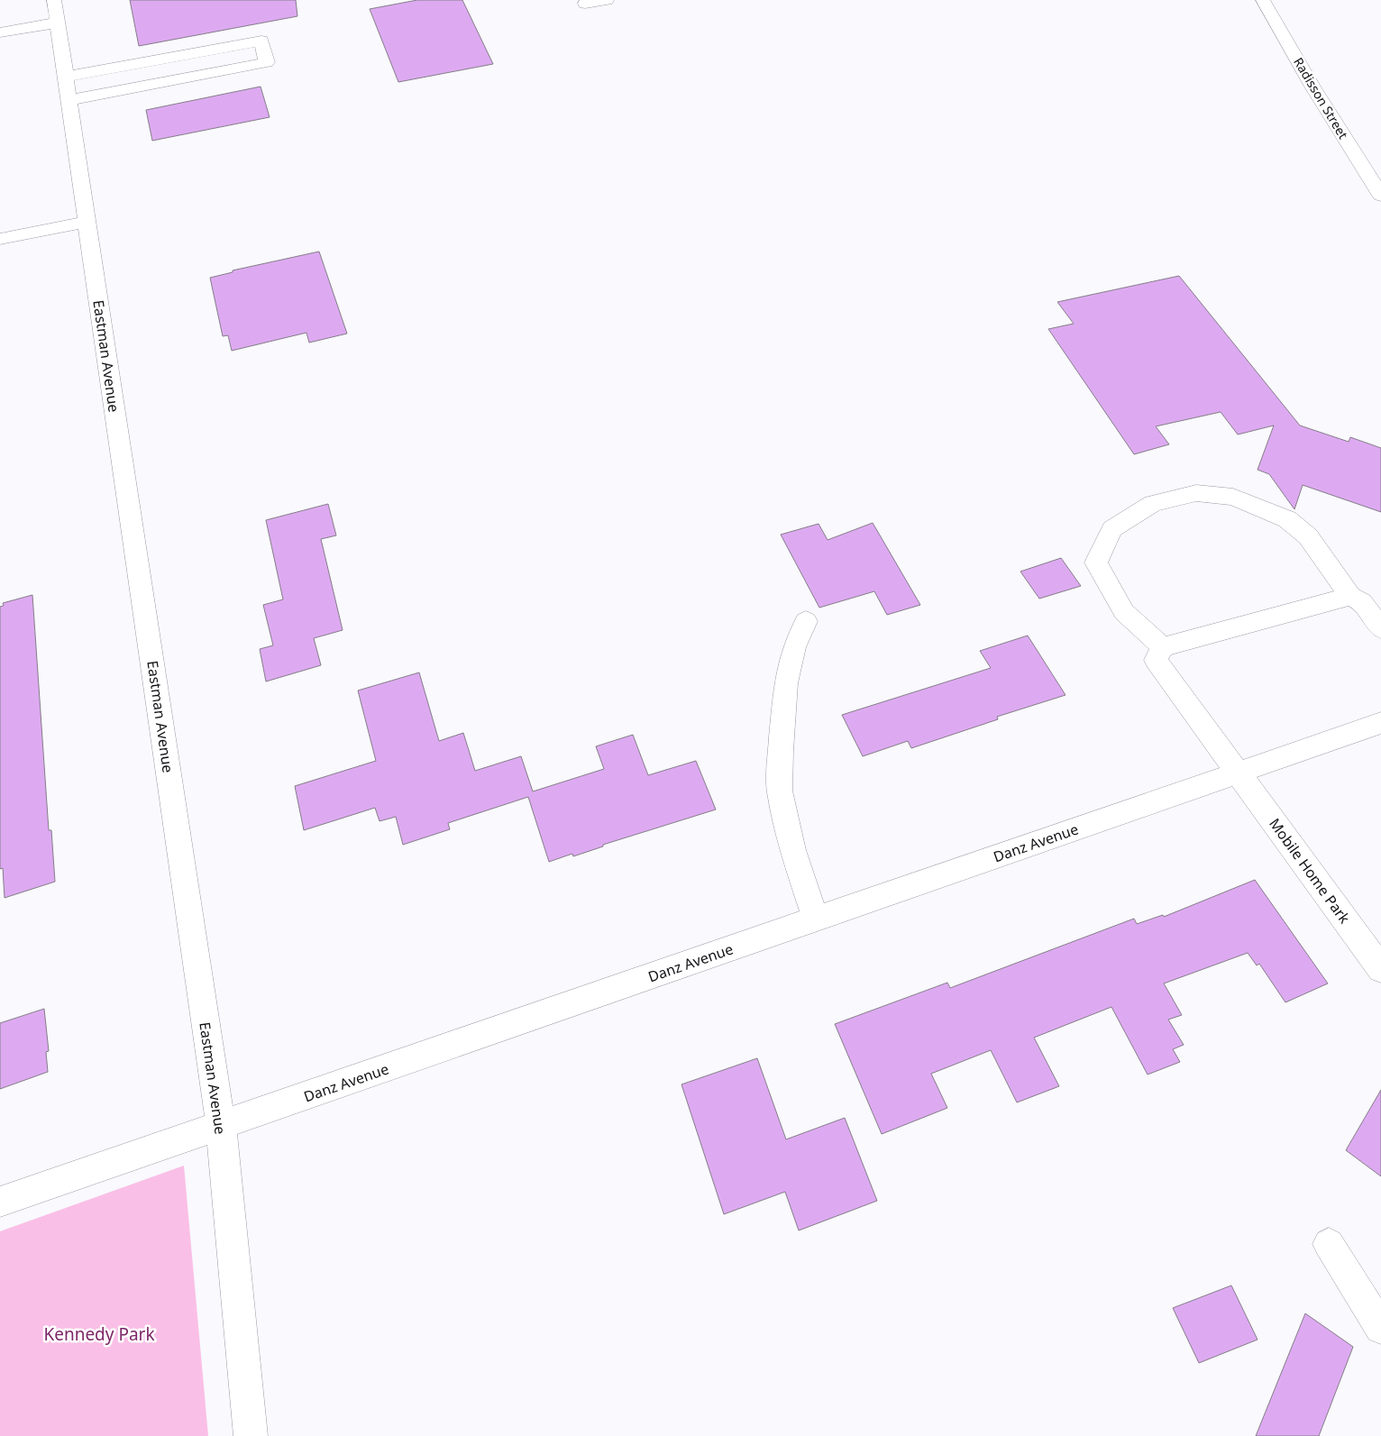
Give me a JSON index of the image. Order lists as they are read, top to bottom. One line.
{"streets":{"street":["Radisson Street","Eastman Avenue","Danz Avenue","Mobile Home Park"]},"crossings":[["Eastman Avenue","Danz Avenue"],["Danz Avenue","Mobile Home Park"]],"parks":["Kennedy Park"]}
